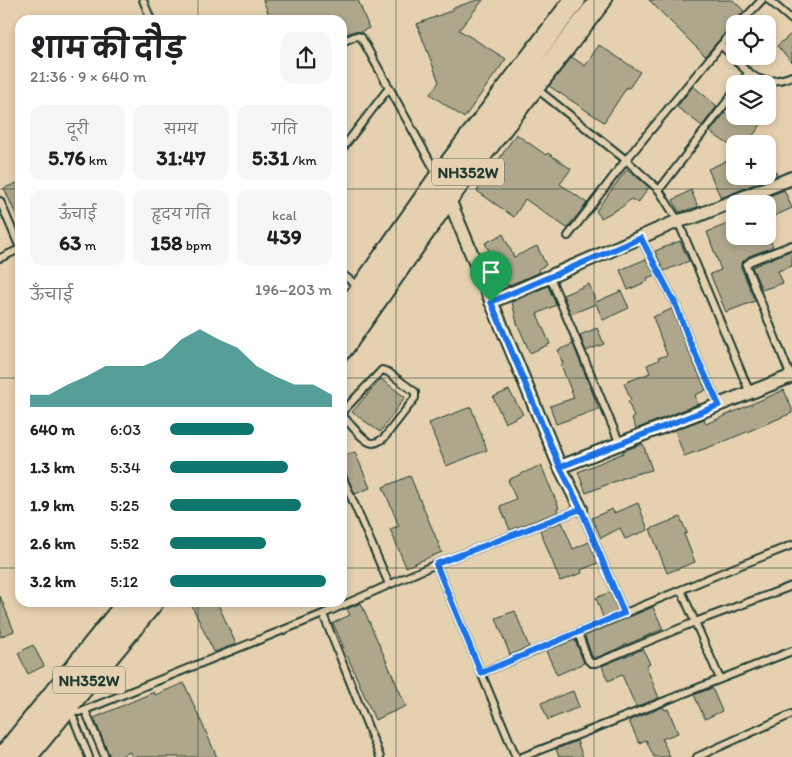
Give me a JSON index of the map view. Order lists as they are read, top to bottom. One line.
{"streets":{"highway":["NH352W"]},"page":{"map_buttons":["+","−"],"heading":["शाम की दौड़","21:36 · 9 × 640 m"],"stats":[["दूरी","5.76 km"],["समय","31:47"],["गति","5:31 /km"],["ऊँचाई","63 m"],["हृदय गति","158 bpm"],["kcal","439"]],"chart":["ऊँचाई","196–203 m"],"list":[{"name":"640 m","note":"6:03"},{"name":"1.3 km","note":"5:34"},{"name":"1.9 km","note":"5:25"},{"name":"2.6 km","note":"5:52"},{"name":"3.2 km","note":"5:12"}]}}
